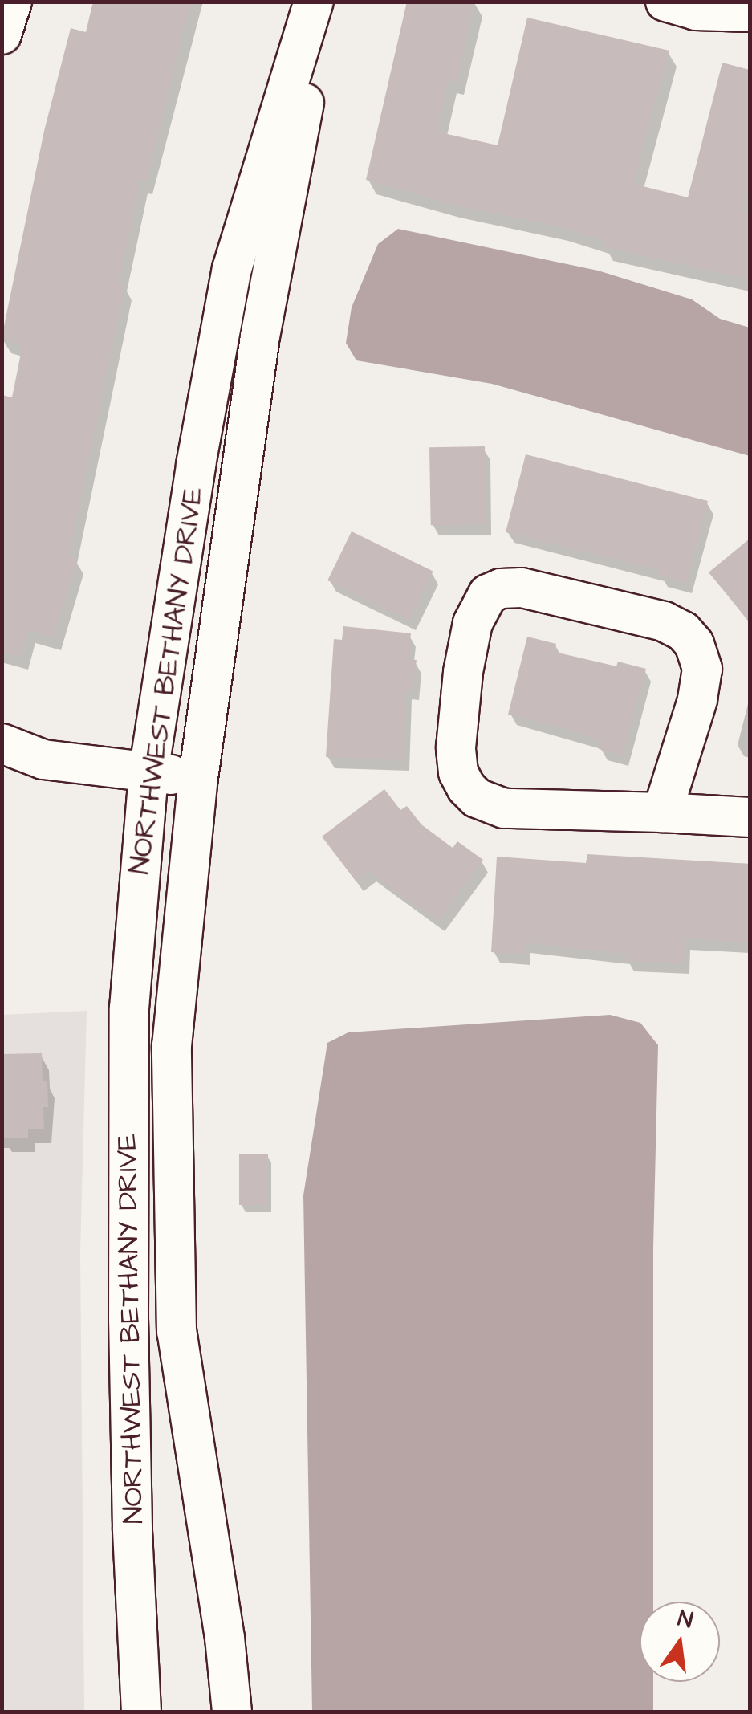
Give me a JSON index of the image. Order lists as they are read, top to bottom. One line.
{"streets":{"street":["NORTHWEST BETHANY DRIVE"]},"north":"top"}
